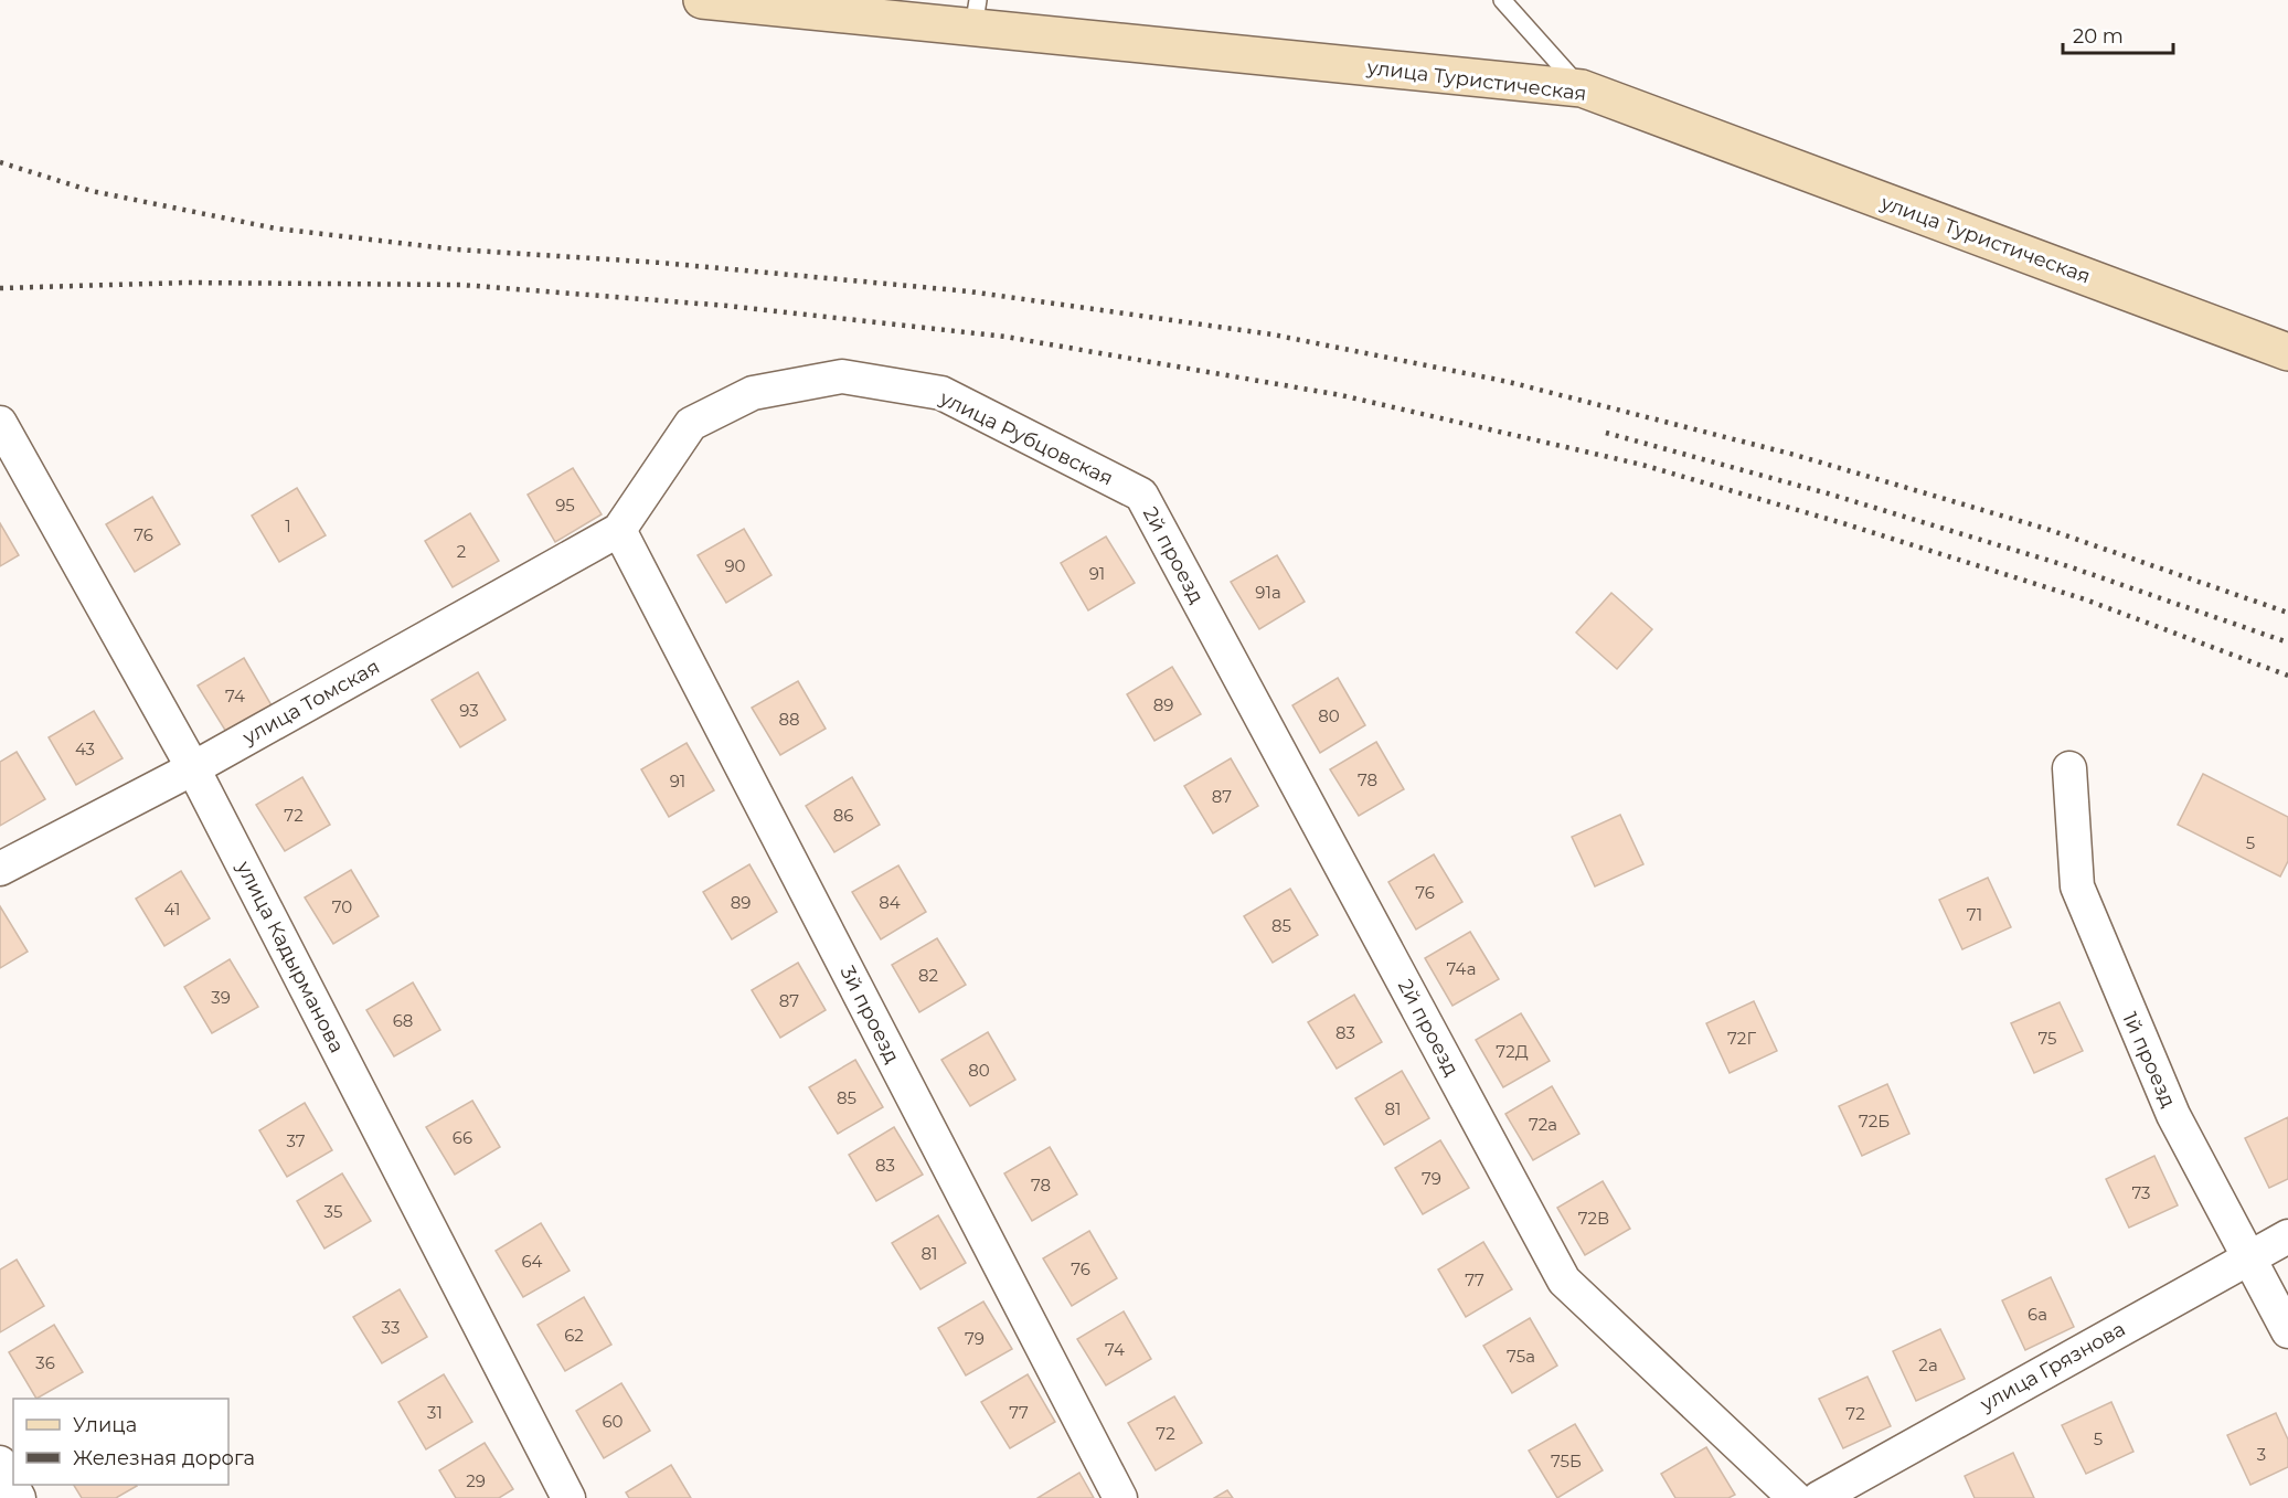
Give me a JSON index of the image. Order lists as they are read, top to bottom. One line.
{"streets":{"street":["улица Туристическая","улица Рубцовская","2й проезд","улица Томская","улица Кадырманова","3й проезд","1й проезд","улица Грязнова"]},"crossings":[["улица Рубцовская","2й проезд"],["улица Рубцовская","улица Томская"],["улица Рубцовская","3й проезд"],["улица Томская","улица Кадырманова"],["улица Томская","3й проезд"],["1й проезд","улица Грязнова"]],"house_numbers":["95","1","76","2","90","91","91а","74","89","93","80","88","43","78","91","87","72","86","5","76","89","84","70","41","71","85","74а","82","39","87","68","83","72Г","75","72Д","80","85","81","72Б","72а","66","37","83","79","78","73","35","72В","81","64","76","77","6а","33","62","79","74","75а","36","2а","31","77","72","60","72","5","3","75Б","29"],"legend":["Улица","Железная дорога"],"scale_bar":"20 m"}
